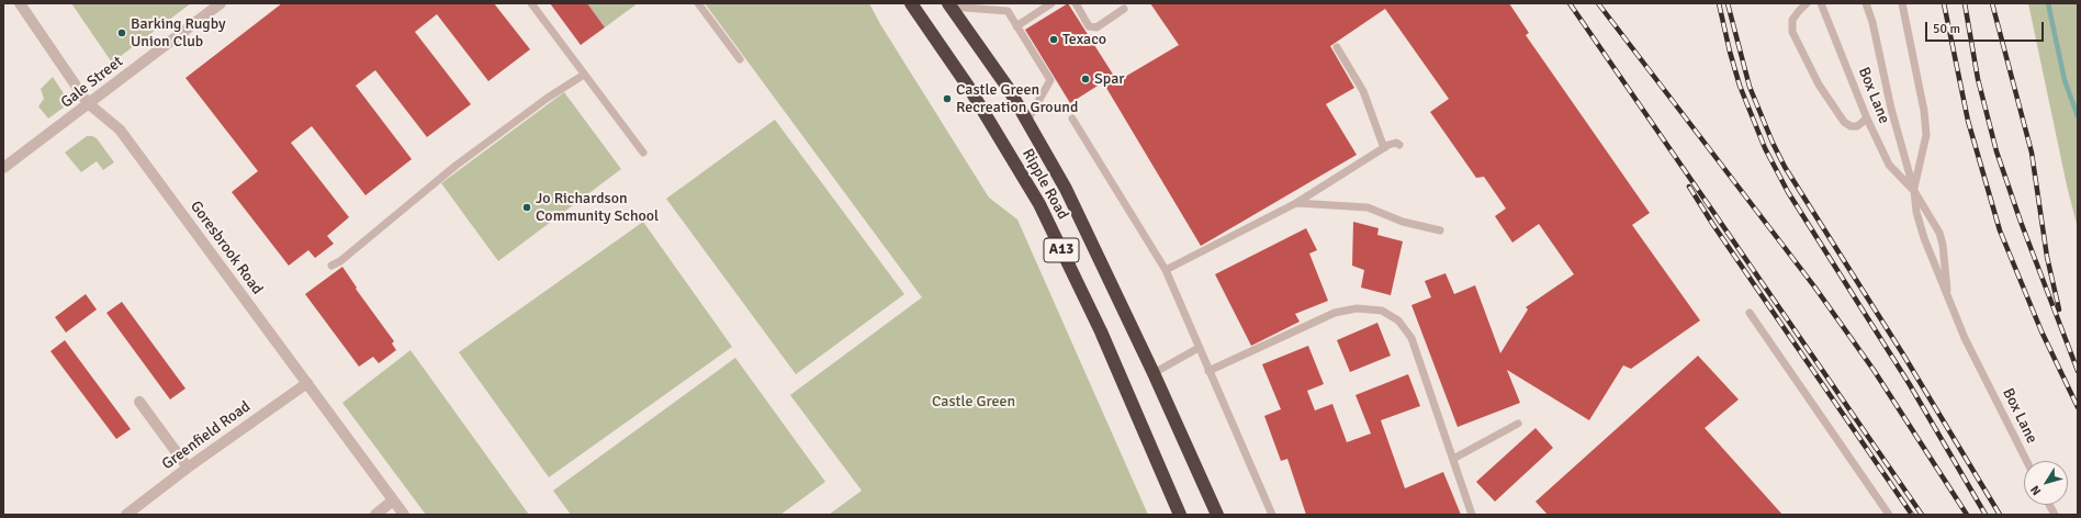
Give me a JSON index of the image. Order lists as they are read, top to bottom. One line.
{"streets":{"highway":["Ripple Road","A13"],"street":["Gale Street","Goresbrook Road","Greenfield Road"],"lane":["Box Lane"]},"crossings":[["Gale Street","Goresbrook Road"],["Goresbrook Road","Greenfield Road"]],"parks":["Castle Green"],"places":["Barking Rugby Union Club","Texaco","Spar","Castle Green Recreation Ground","Jo Richardson Community School"],"scale_bar":"50 m","north":"bottom left"}
